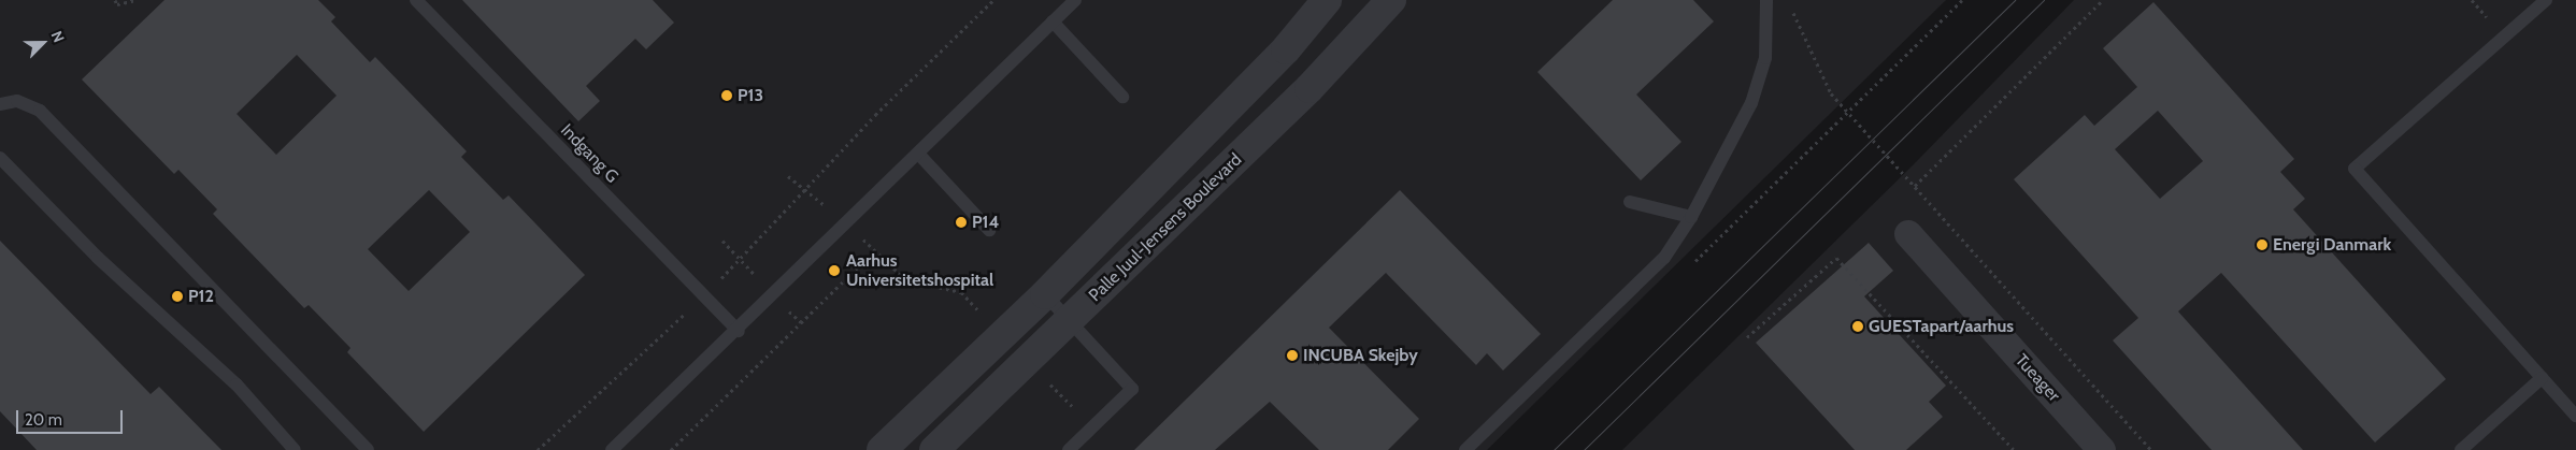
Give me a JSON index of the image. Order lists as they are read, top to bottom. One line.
{"streets":{"street":["Palle Juul-Jensens Boulevard","Tueager"],"lane":["Indgang G"]},"places":["P13","P14","Energi Danmark","Aarhus Universitetshospital","P12","GUESTapart/aarhus","INCUBA Skejby"],"scale_bar":"20 m","north":"top right"}
